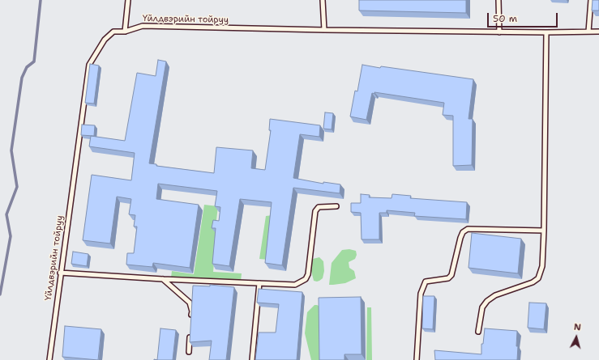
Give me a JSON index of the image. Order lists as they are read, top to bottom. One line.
{"streets":{"lane":["Үйлдвэрийн тойруу"]},"scale_bar":"50 m","north":"top"}
